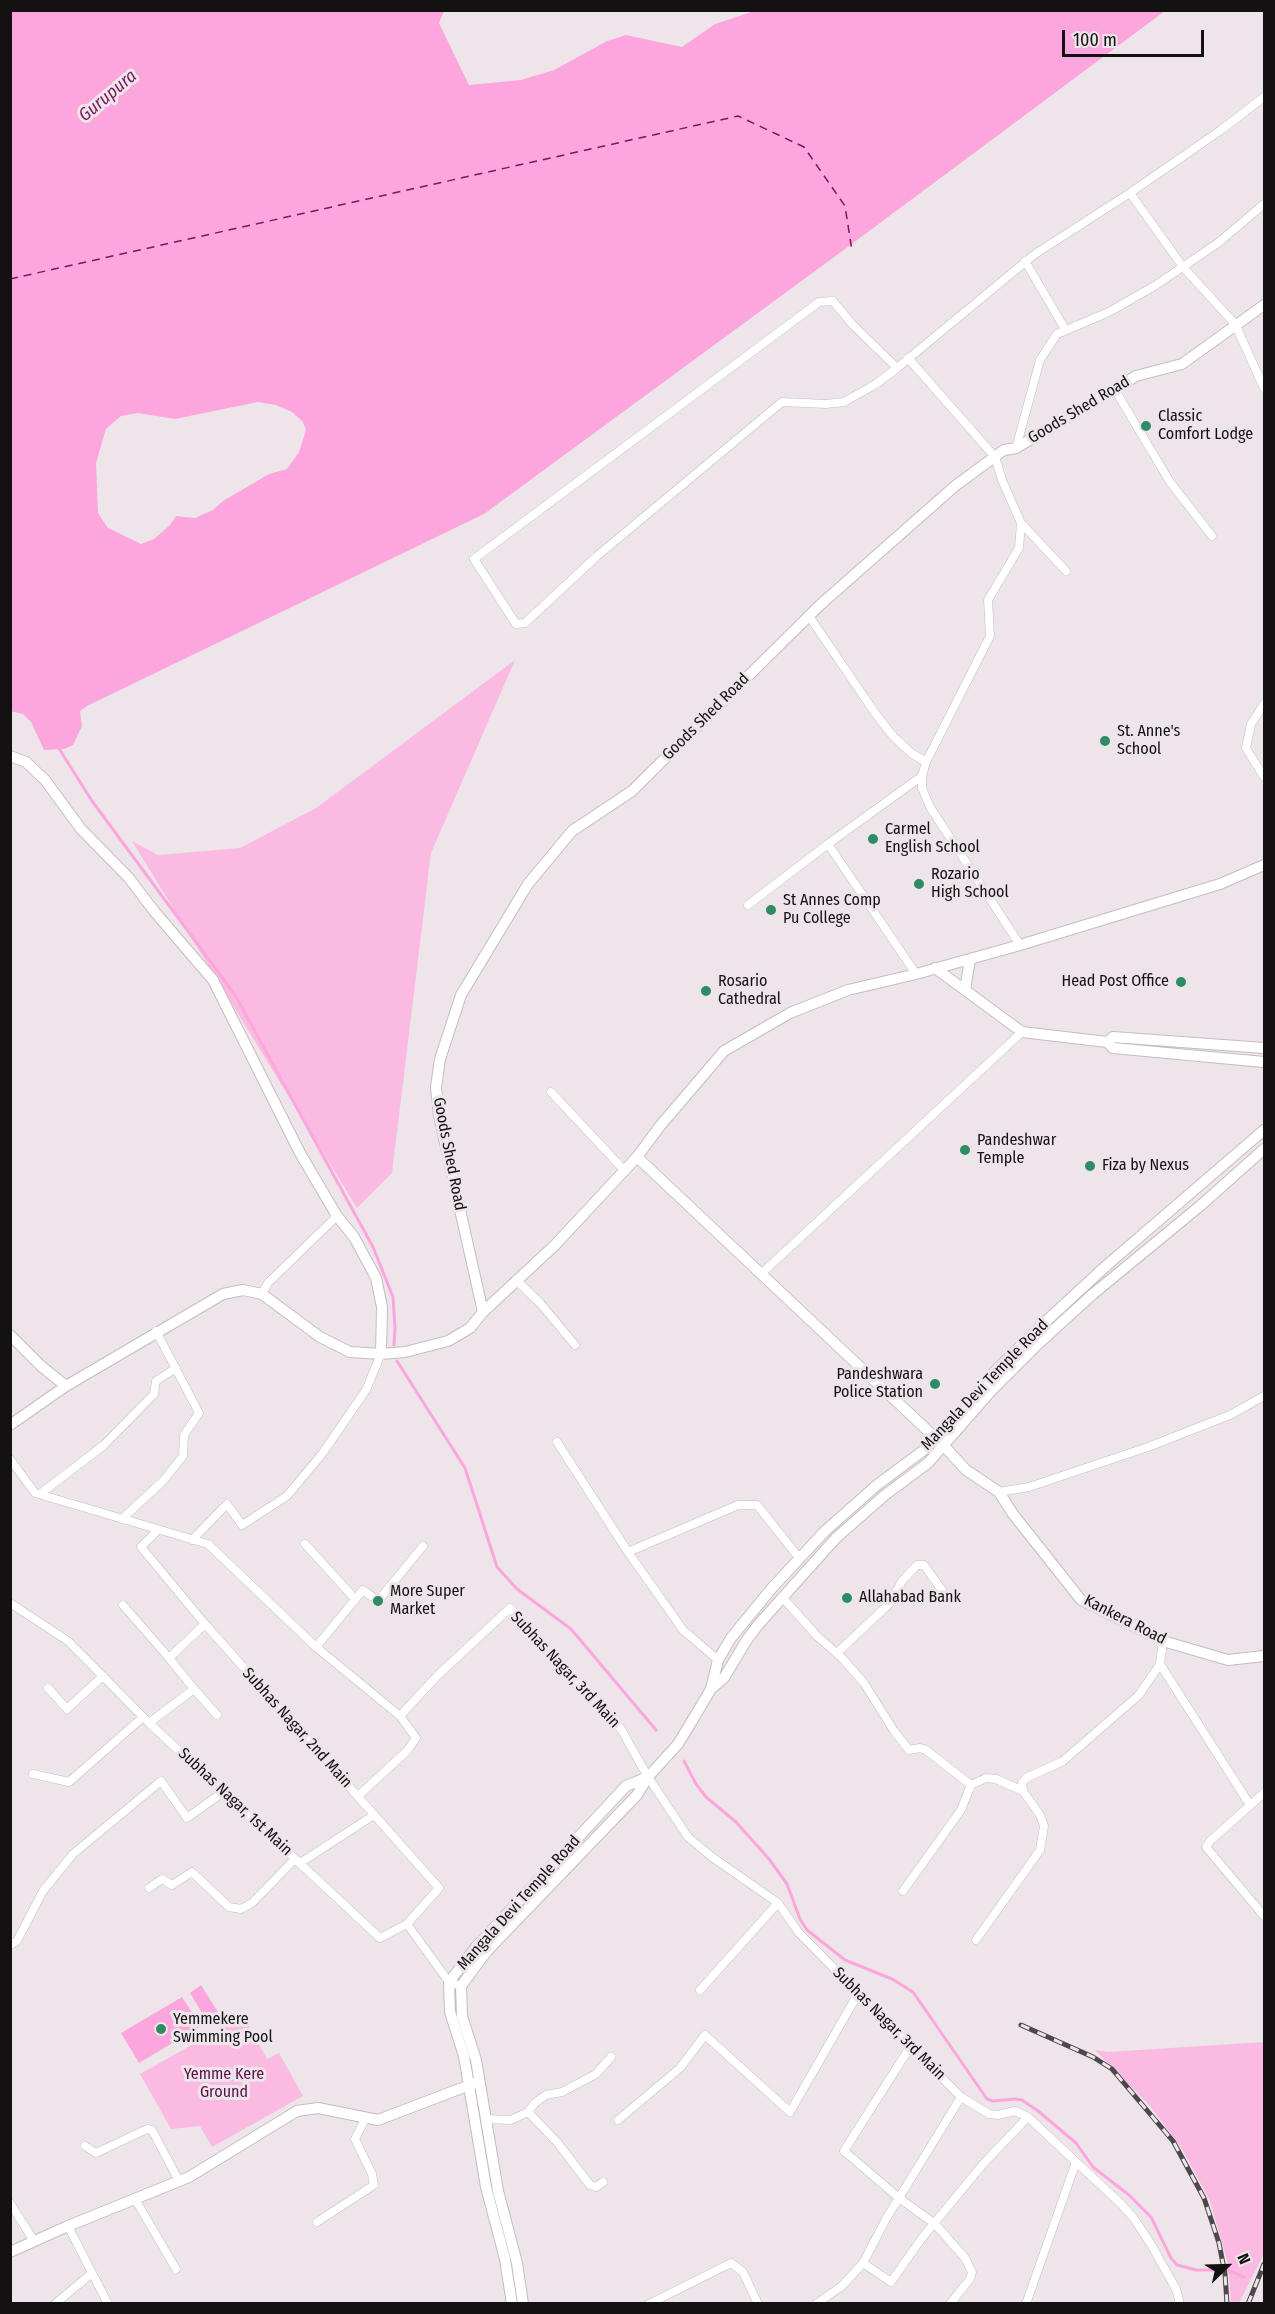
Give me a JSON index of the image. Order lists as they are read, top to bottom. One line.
{"streets":{"street":["Goods Shed Road","Mangala Devi Temple Road","Kankera Road","Subhas Nagar, 3rd Main","Subhas Nagar, 2nd Main","Subhas Nagar, 1st Main"]},"crossings":[["Mangala Devi Temple Road","Subhas Nagar, 3rd Main"],["Subhas Nagar, 2nd Main","Subhas Nagar, 1st Main"]],"water":["Gurupura"],"parks":["Yemme Kere Ground"],"places":["Classic Comfort Lodge","St. Anne's School","Carmel English School","Rozario High School","St Annes Comp Pu College","Head Post Office","Rosario Cathedral","Pandeshwar Temple","Fiza by Nexus","Pandeshwara Police Station","Allahabad Bank","More Super Market","Yemmekere Swimming Pool"],"scale_bar":"100 m","north":"top right"}
